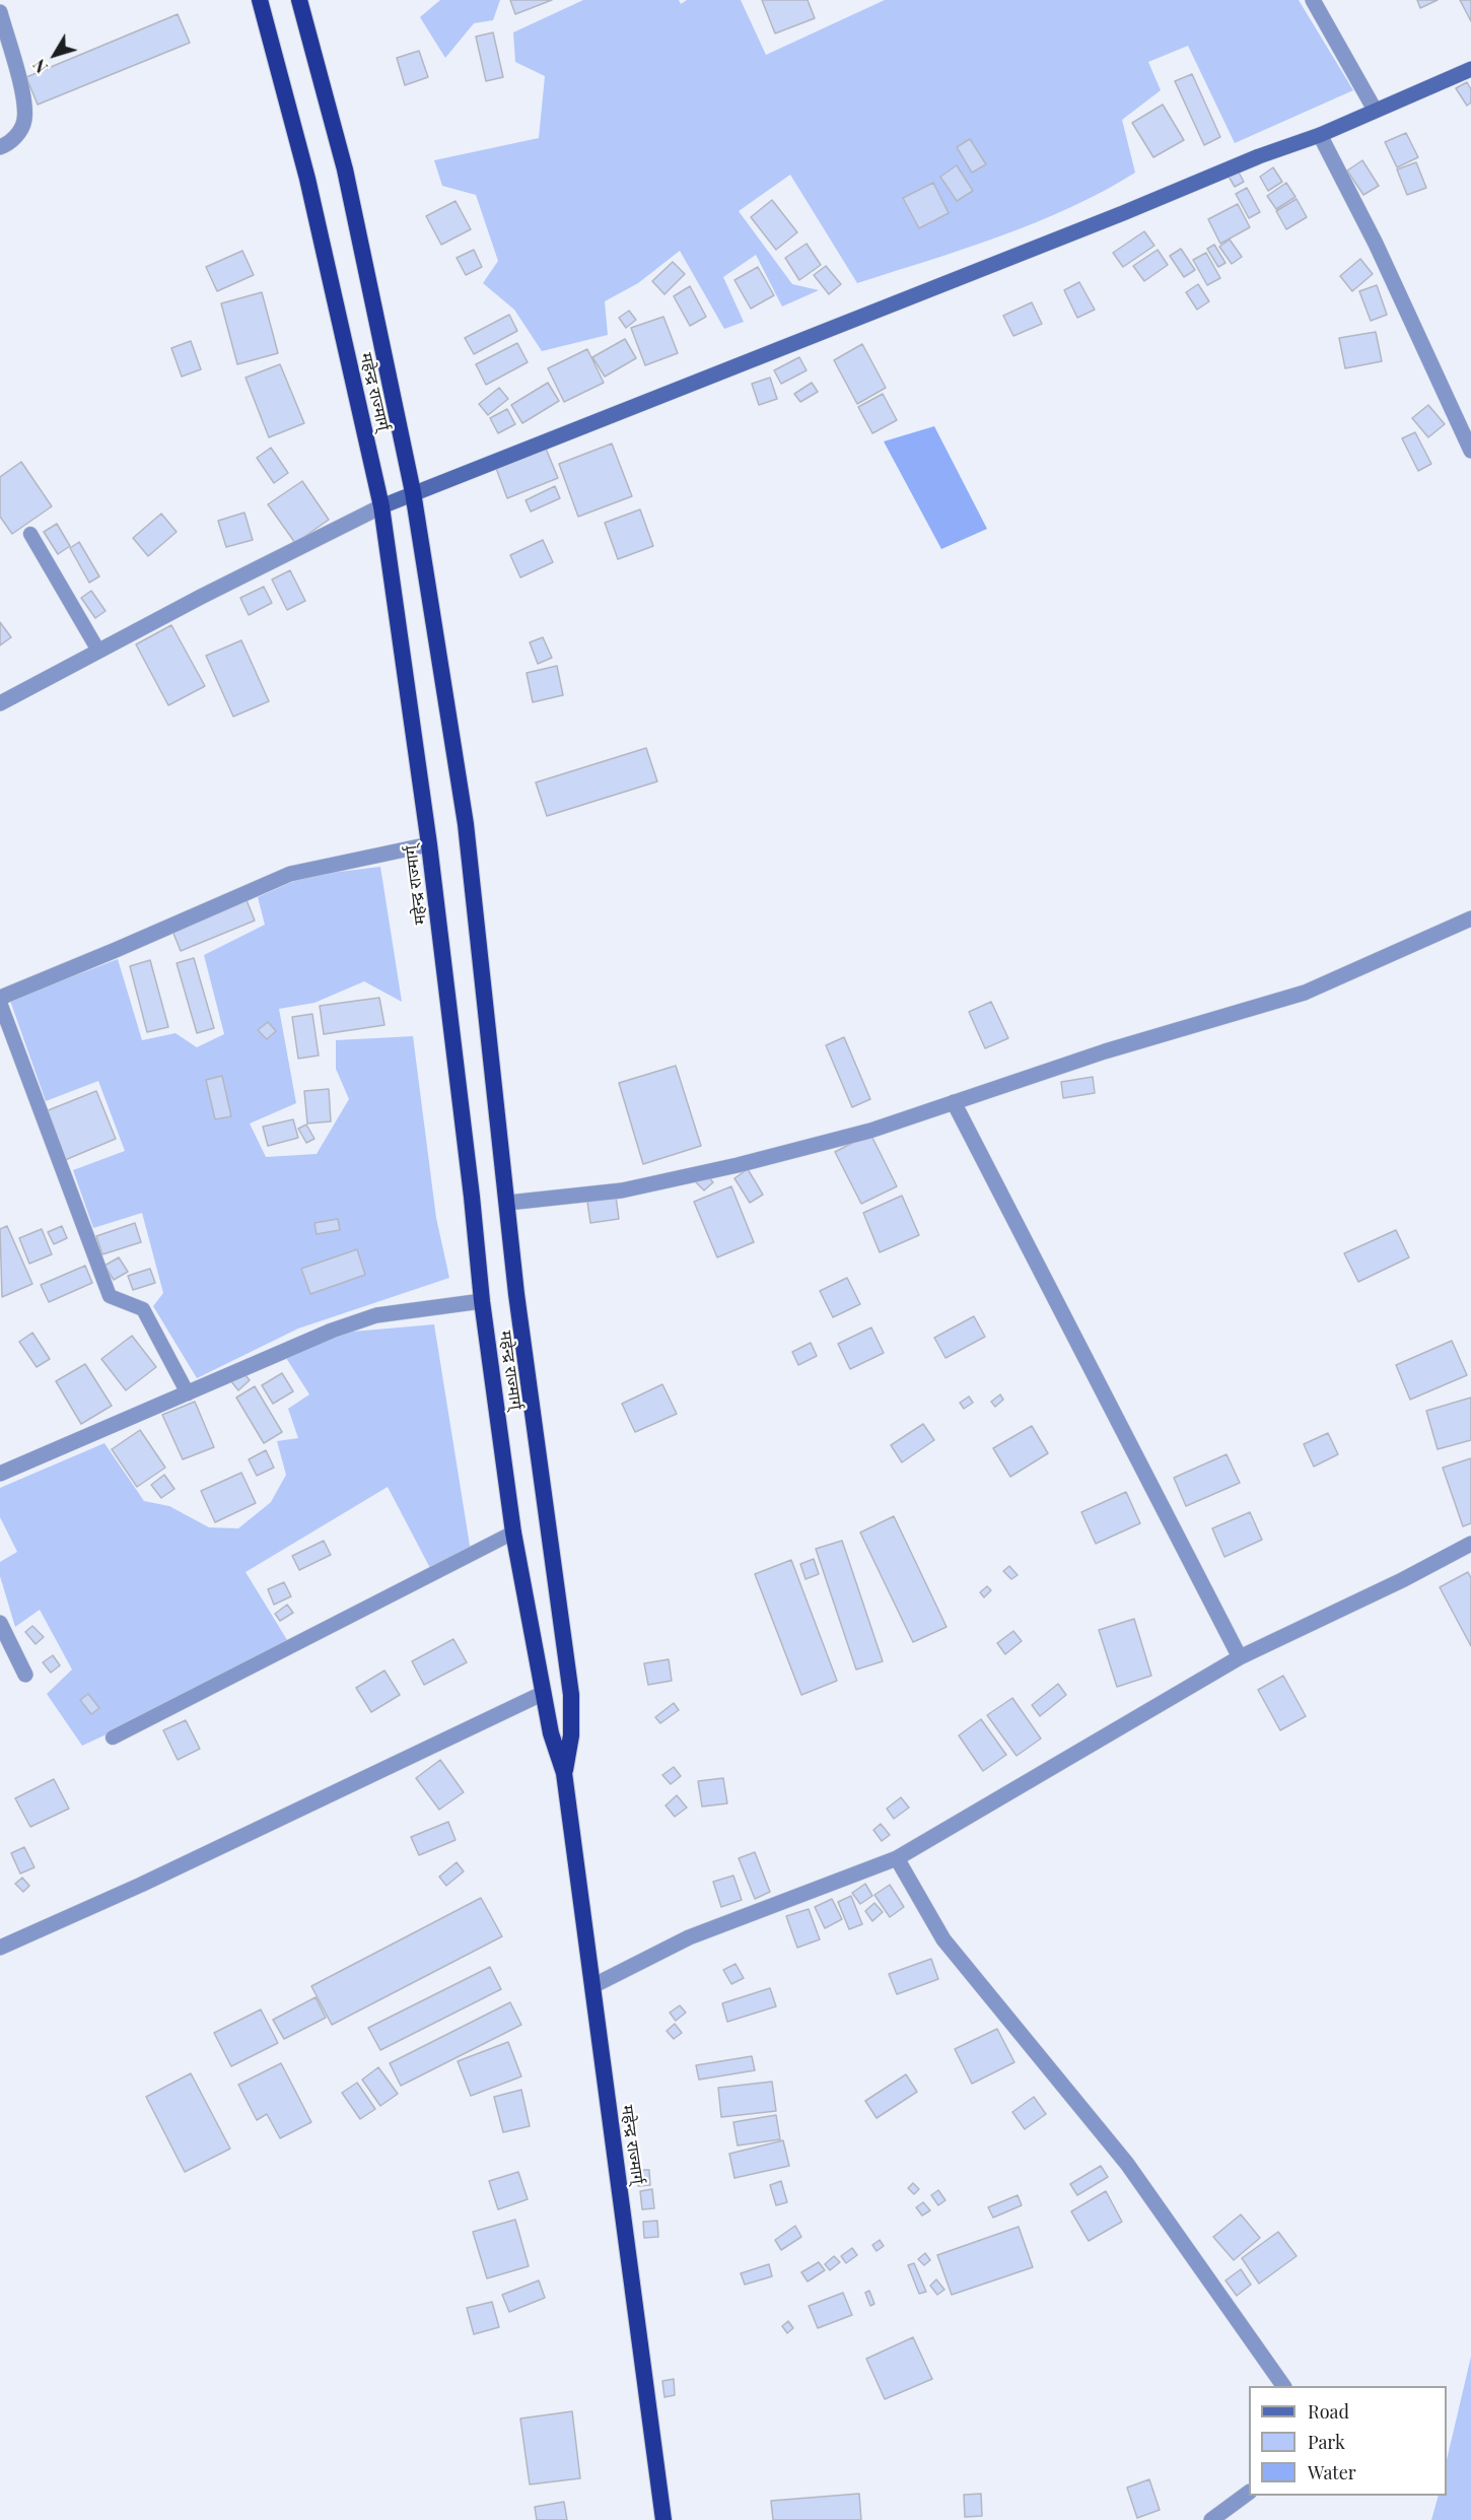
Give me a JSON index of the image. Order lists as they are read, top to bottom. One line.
{"streets":{"highway":["महेन्द्र राज्मार्ग्"]},"legend":["Road","Park","Water"],"north":"bottom left"}
